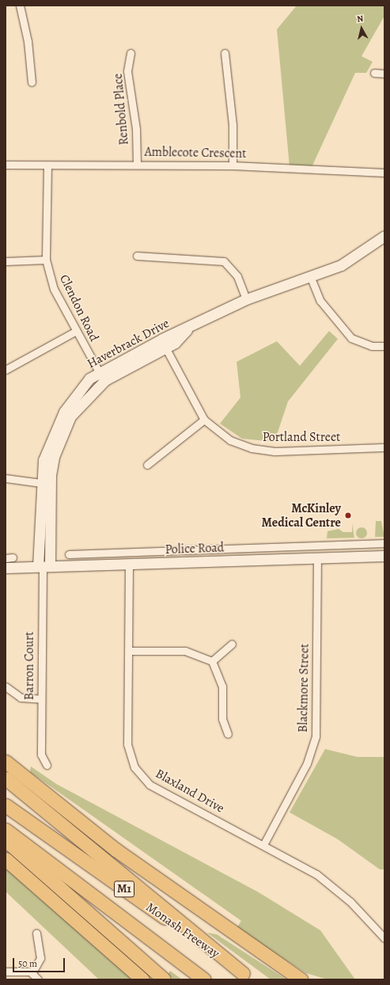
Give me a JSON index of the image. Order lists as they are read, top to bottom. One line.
{"streets":{"highway":["M1","Monash Freeway"],"street":["Renbold Place","Amblecote Crescent","Clendon Road","Haverbrack Drive","Portland Street","Police Road","Barron Court","Blackmore Street","Blaxland Drive"]},"crossings":[["Renbold Place","Amblecote Crescent"],["Amblecote Crescent","Clendon Road"],["Clendon Road","Haverbrack Drive"],["Haverbrack Drive","Portland Street"],["Haverbrack Drive","Police Road"],["Haverbrack Drive","Barron Court"],["Police Road","Barron Court"],["Police Road","Blackmore Street"],["Police Road","Blaxland Drive"],["Blackmore Street","Blaxland Drive"]],"places":["McKinley Medical Centre"],"scale_bar":"50 m","north":"top"}
